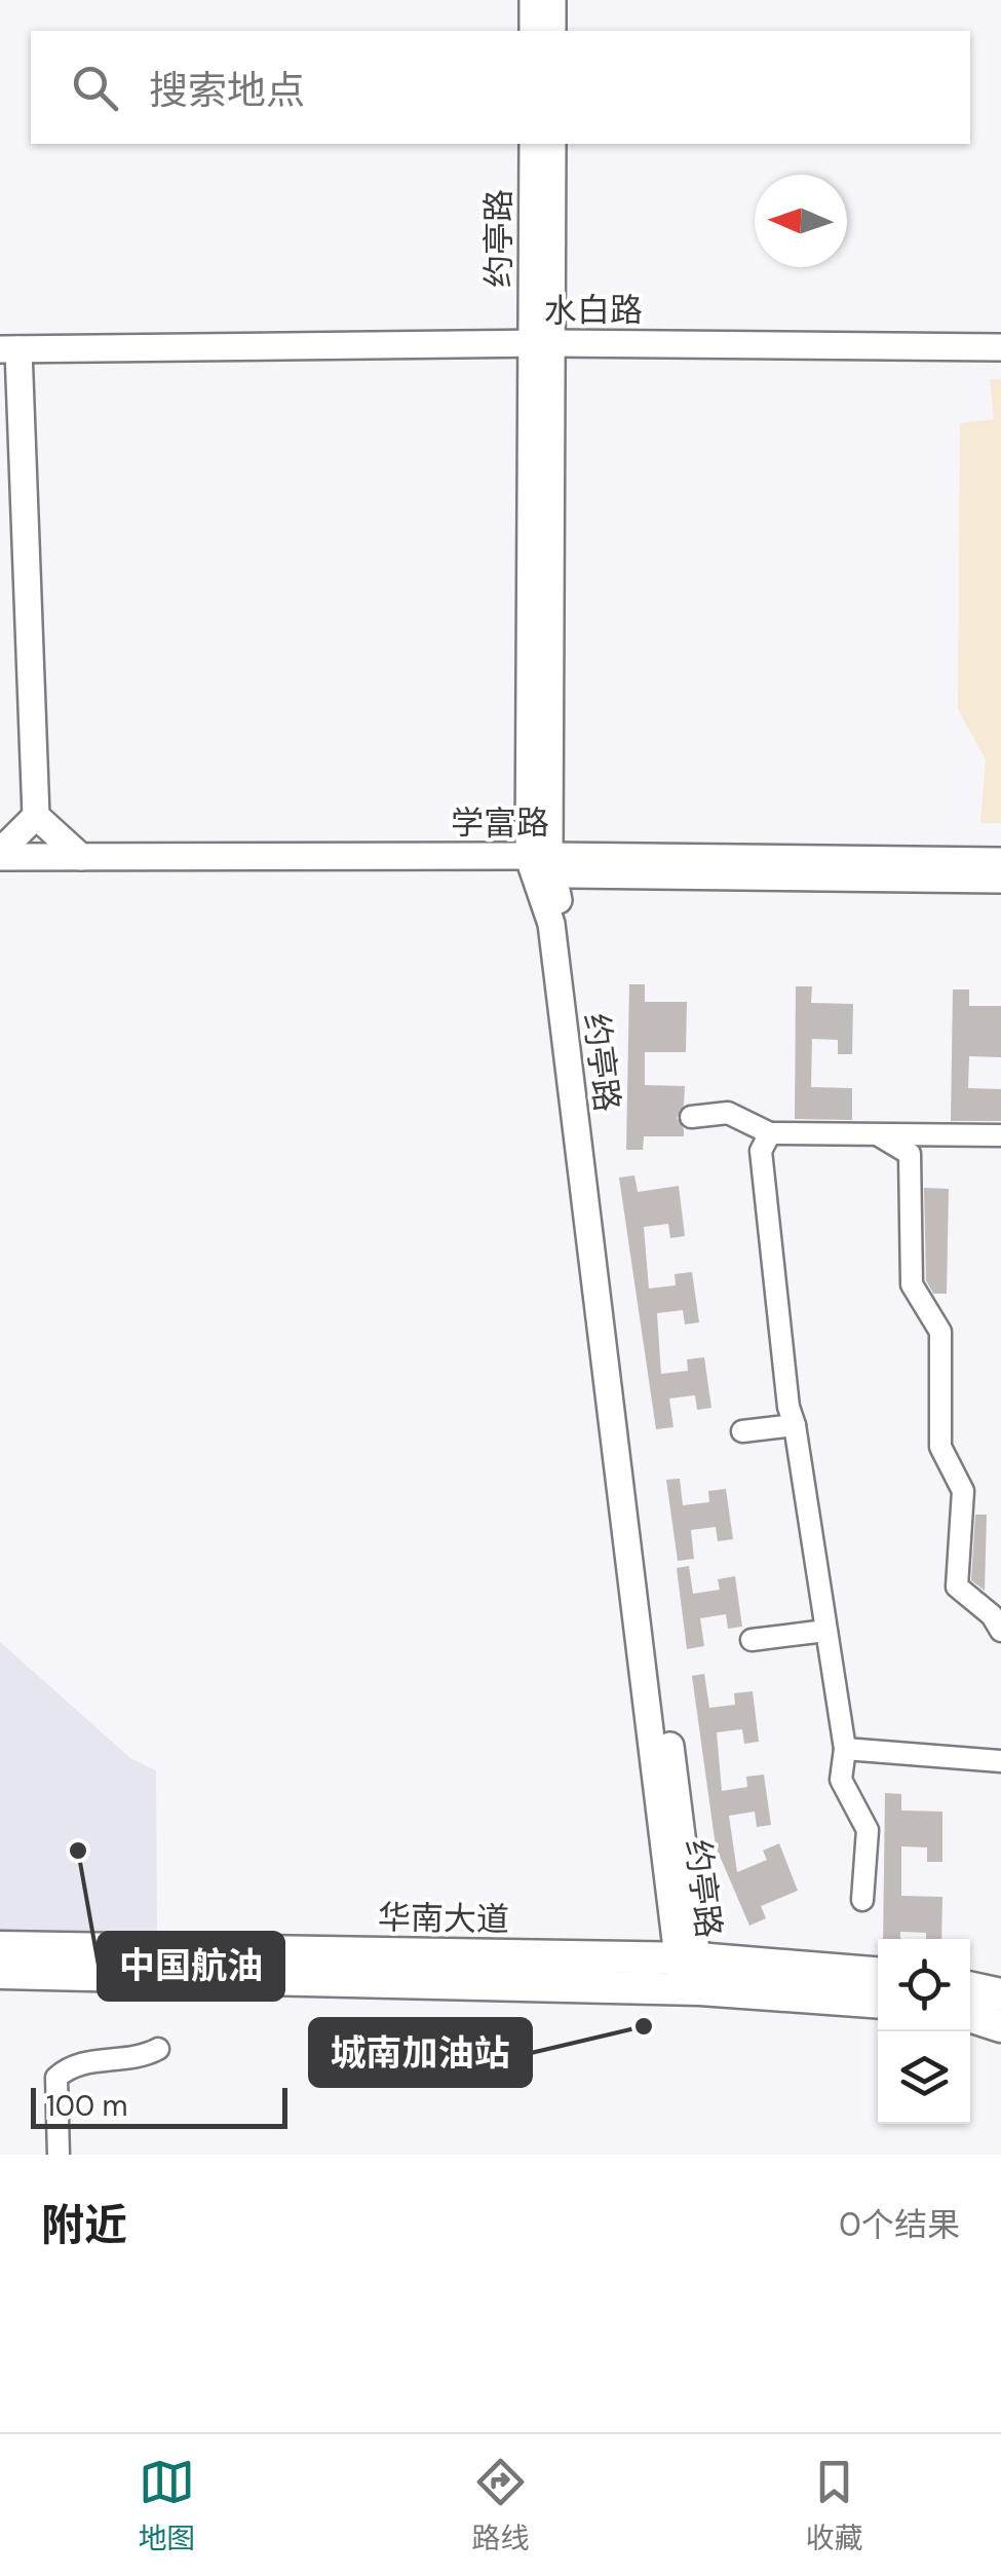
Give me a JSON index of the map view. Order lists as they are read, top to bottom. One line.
{"streets":{"main road":["华南大道"],"street":["约亭路","水白路","学富路"]},"crossings":[["约亭路","水白路"],["约亭路","学富路"],["约亭路","华南大道"]],"places":["中国航油","城南加油站"],"scale_bar":"100 m","north":"left","page":{"search":"搜索地点","scale":"100 m","heading":["附近","0个结果"],"nav":["地图","路线","收藏"]}}
